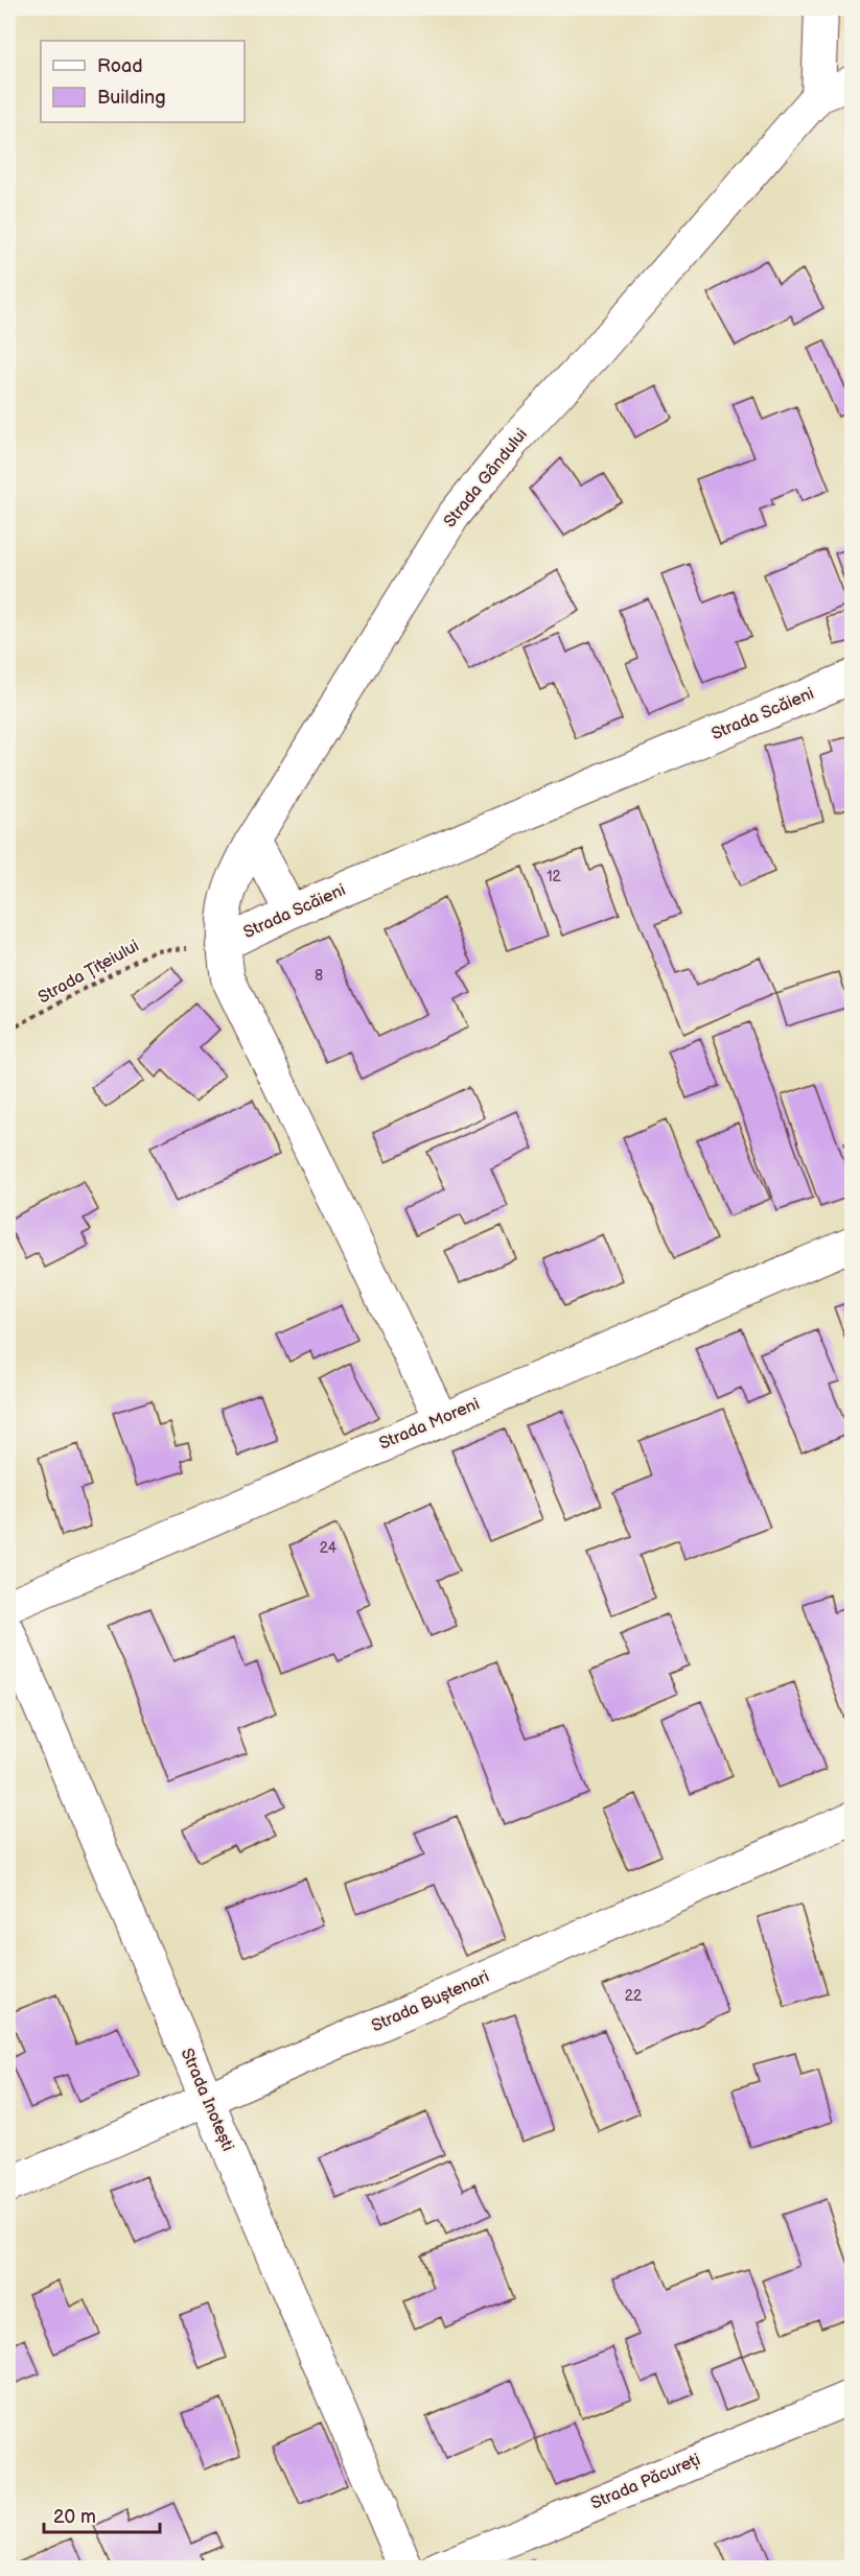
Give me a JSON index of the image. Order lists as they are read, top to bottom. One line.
{"streets":{"street":["Strada Gândului","Strada Scăieni","Strada Moreni","Strada Buștenari","Strada Inotești","Strada Păcureți"],"path":["Strada Țițeiului"]},"crossings":[["Strada Gândului","Strada Scăieni"],["Strada Gândului","Strada Țițeiului"],["Strada Scăieni","Strada Țițeiului"],["Strada Scăieni","Strada Moreni"],["Strada Buștenari","Strada Inotești"]],"house_numbers":["12","8","24","22"],"legend":["Road","Building"],"scale_bar":"20 m"}
